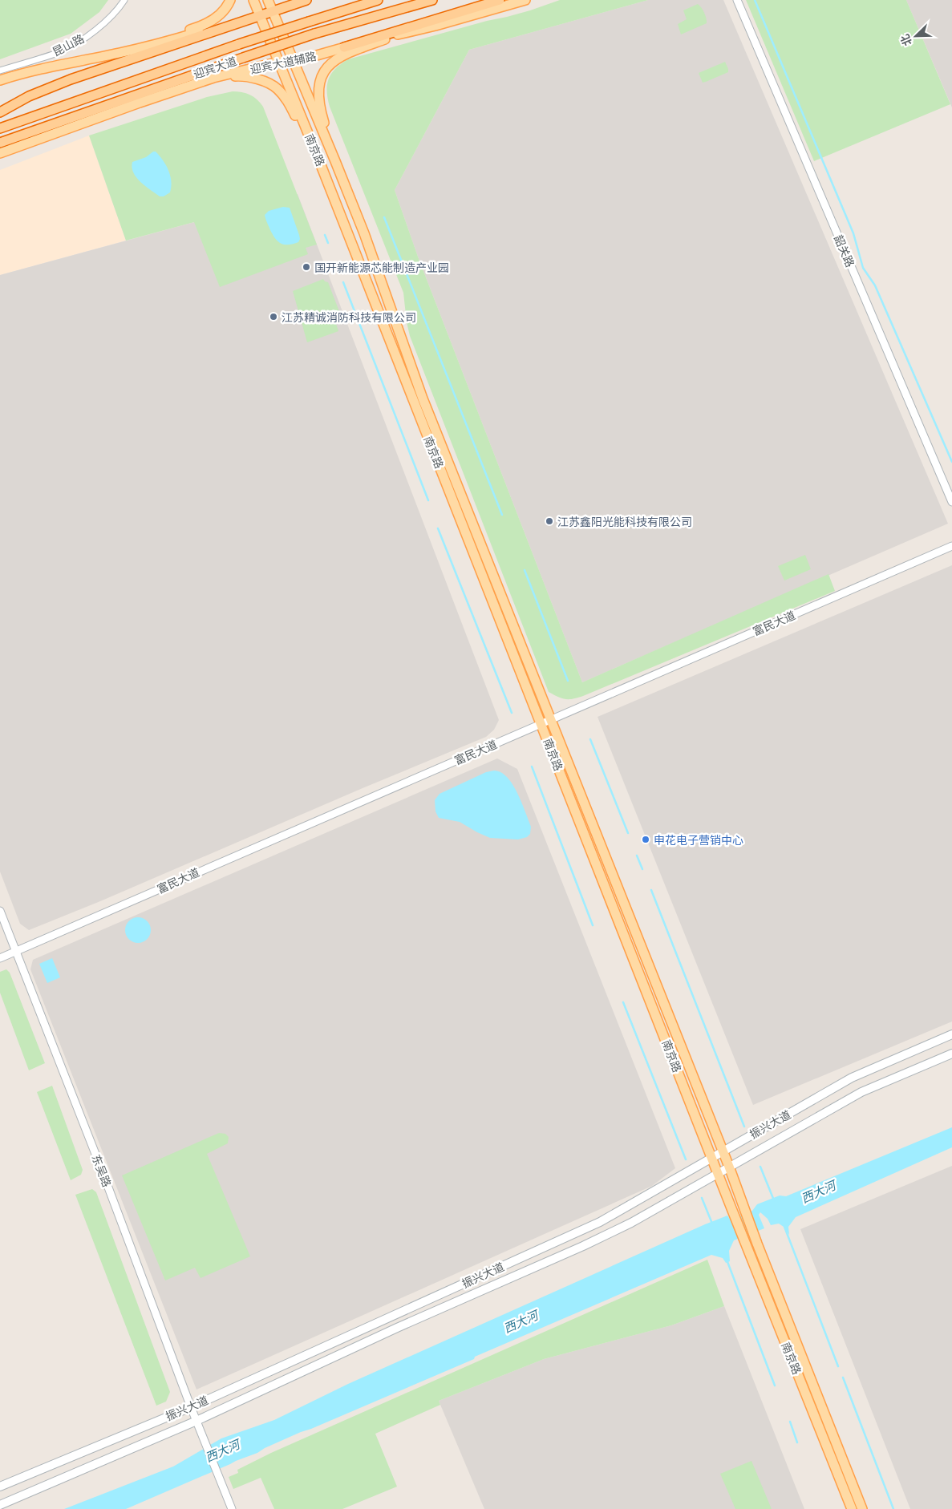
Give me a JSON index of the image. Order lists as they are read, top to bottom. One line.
{"streets":{"highway":["迎宾大道"],"main road":["迎宾大道辅路","南京路","振兴大道"],"street":["昆山路","韶关路","富民大道","东吴路"]},"crossings":[["迎宾大道辅路","南京路"],["南京路","富民大道"],["南京路","振兴大道"],["富民大道","东吴路"],["振兴大道","东吴路"]],"water":["西大河"],"places":["国开新能源芯能制造产业园","江苏精诚消防科技有限公司","江苏鑫阳光能科技有限公司","申花电子营销中心"],"north":"bottom left"}
